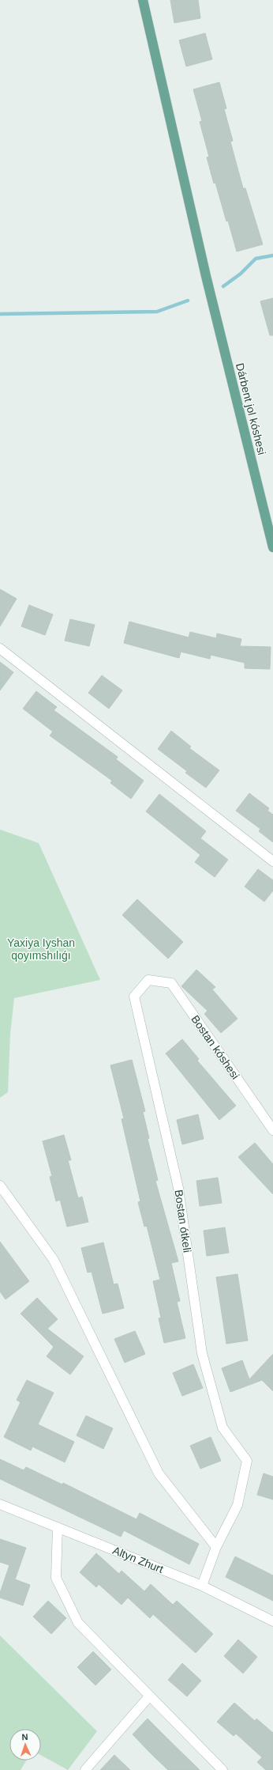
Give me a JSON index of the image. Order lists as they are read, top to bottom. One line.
{"streets":{"main road":["Dárbent jol kóshesi"],"street":["Bostan kóshesi","Bostan ótkeli","Altyn Zhurt"]},"crossings":[["Bostan kóshesi","Bostan ótkeli"]],"parks":["Yaxiya Iyshan qoyımshılıǵı"],"north":"top"}
